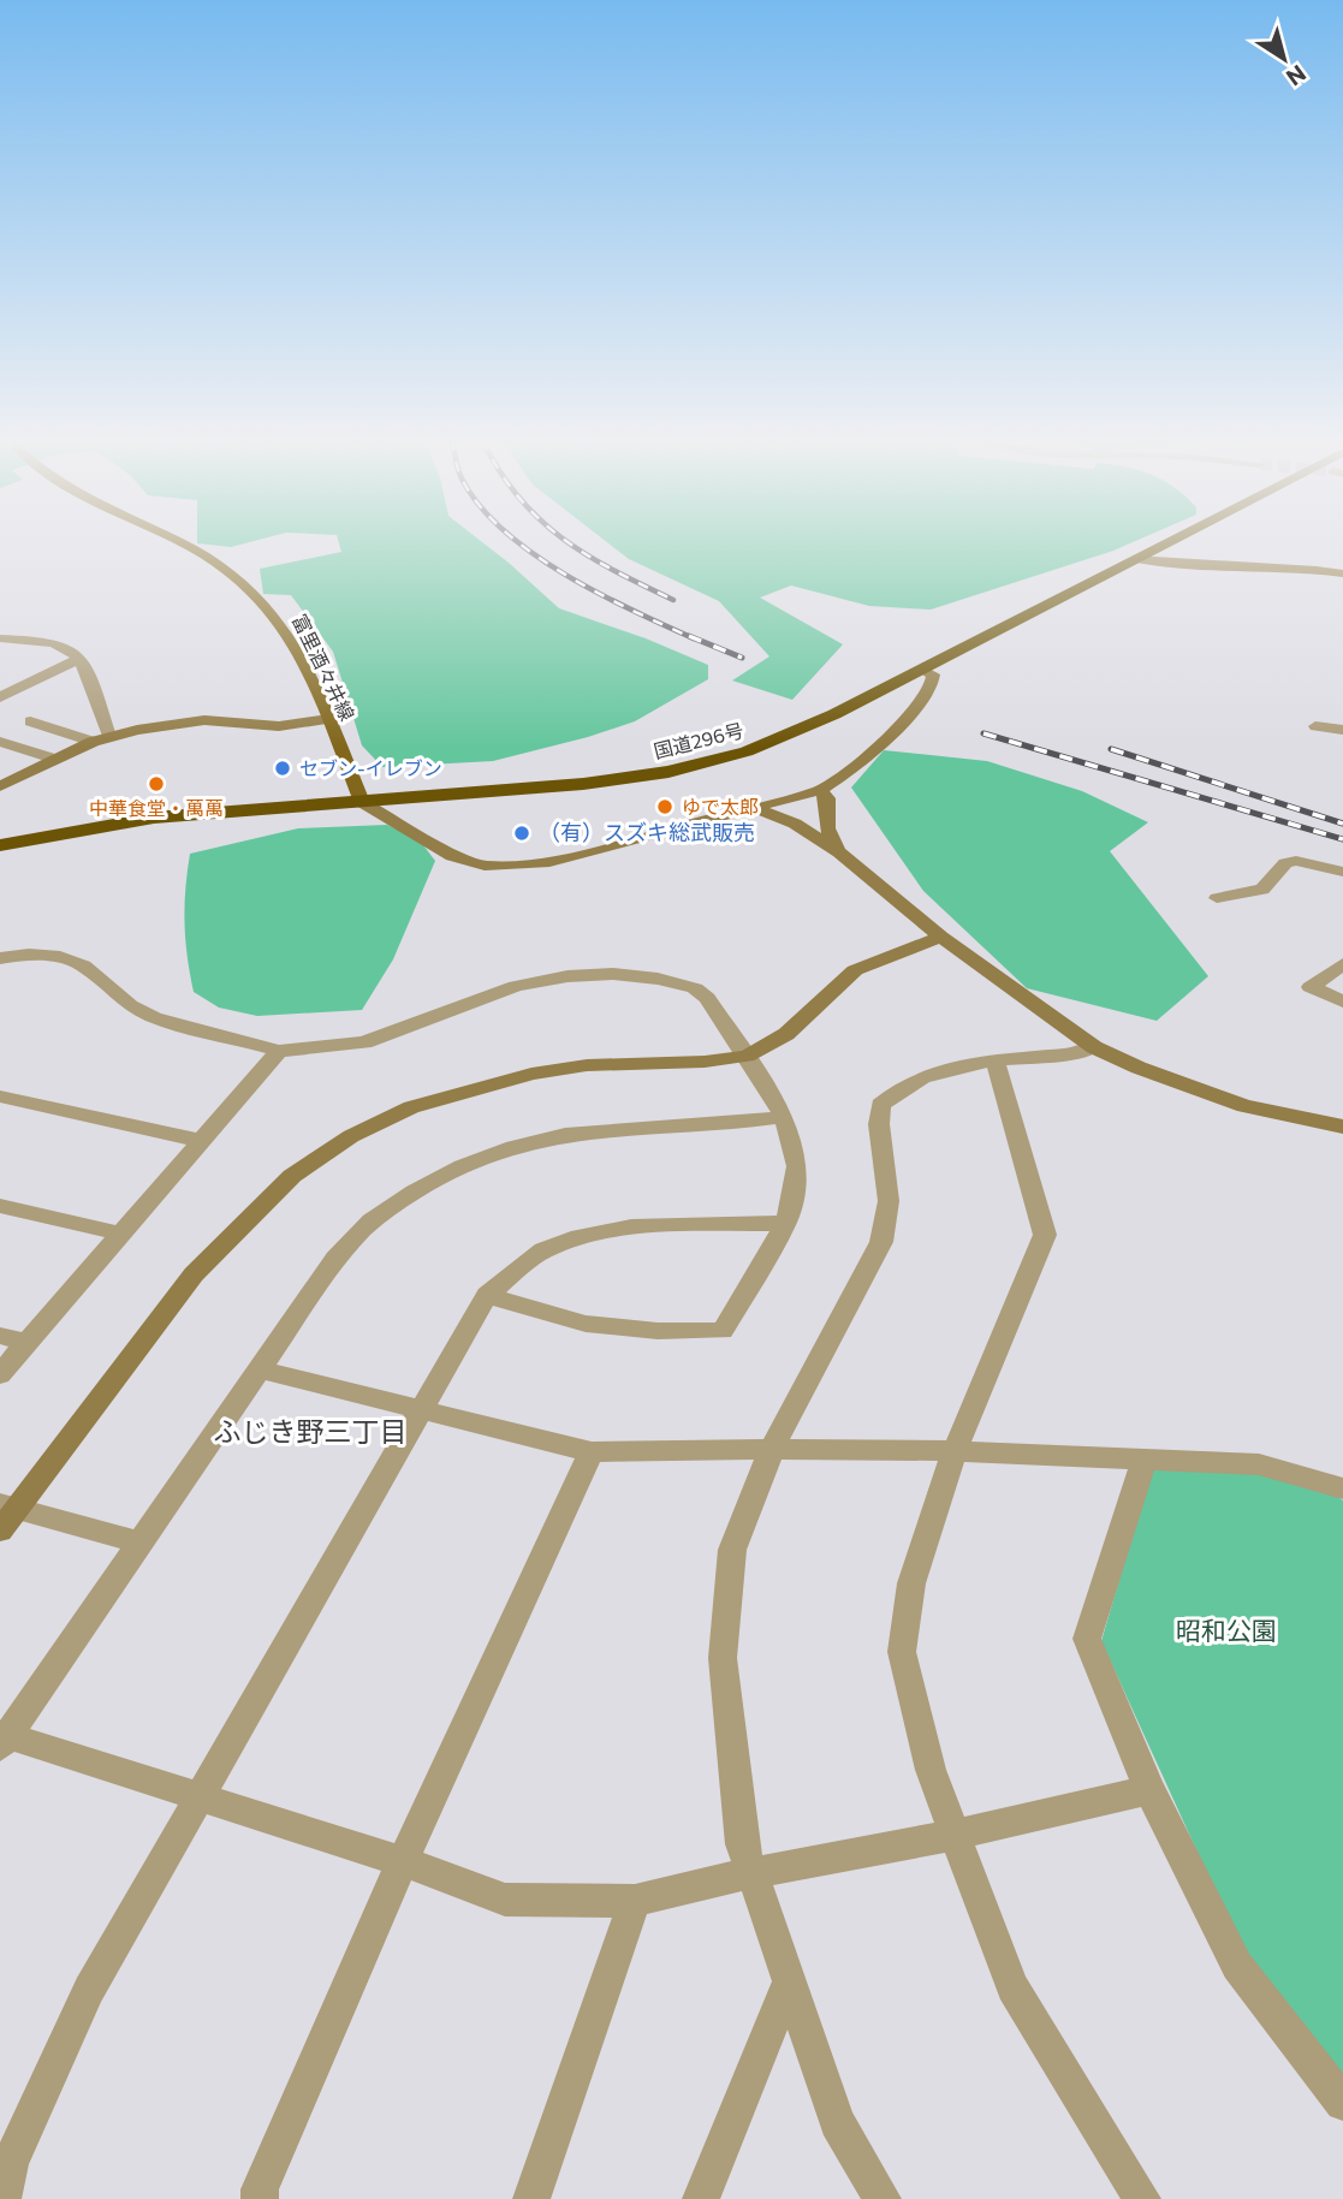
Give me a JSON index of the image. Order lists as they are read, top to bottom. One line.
{"streets":{"highway":["国道296号"],"main road":["富里酒々井線"]},"crossings":[["富里酒々井線","国道296号"]],"districts":["ふじき野三丁目"],"parks":["昭和公園"],"places":["セブン-イレブン","中華食堂・萬萬","ゆで太郎","（有）スズキ総武販売"],"north":"bottom right"}
